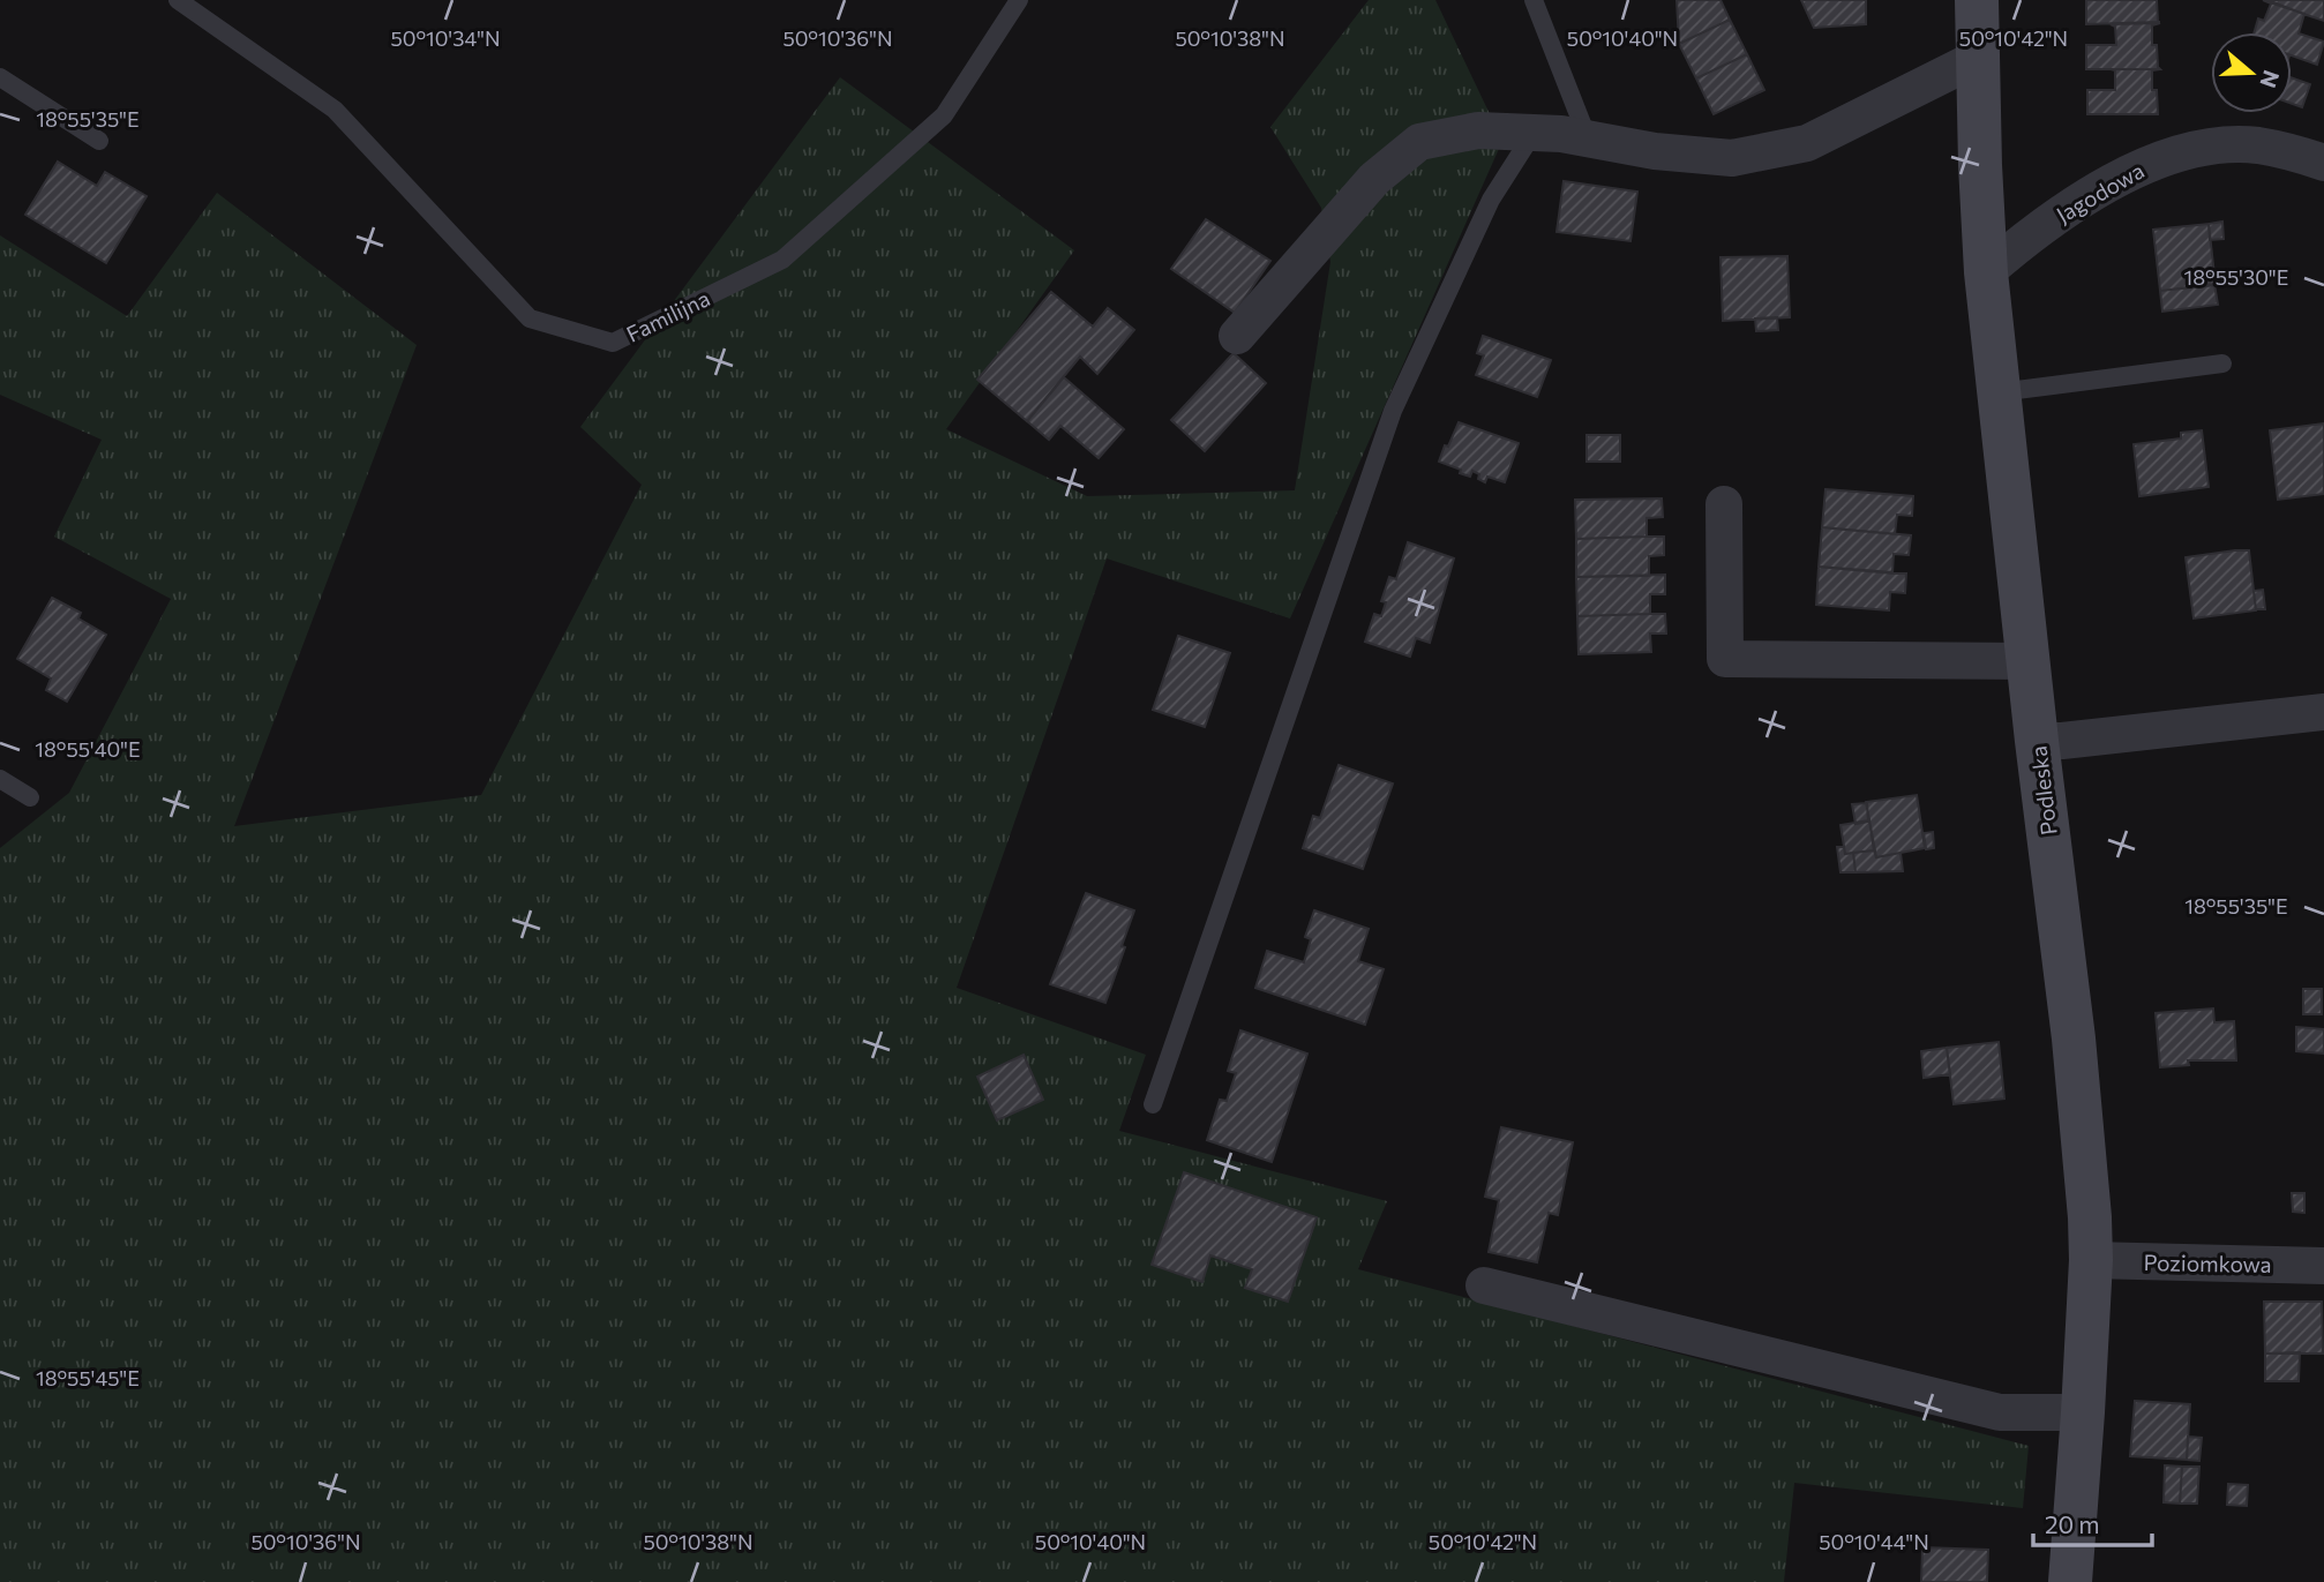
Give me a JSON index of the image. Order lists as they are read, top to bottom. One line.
{"streets":{"street":["Jagodowa","Podleska","Poziomkowa"],"lane":["Familijna"]},"crossings":[["Jagodowa","Podleska"],["Podleska","Poziomkowa"]],"scale_bar":"20 m","north":"right","coordinates":["50°10'34\"N","50°10'36\"N","50°10'38\"N","50°10'40\"N","50°10'42\"N","18°55'35\"E","18°55'30\"E","18°55'40\"E","18°55'45\"E","50°10'44\"N"]}
